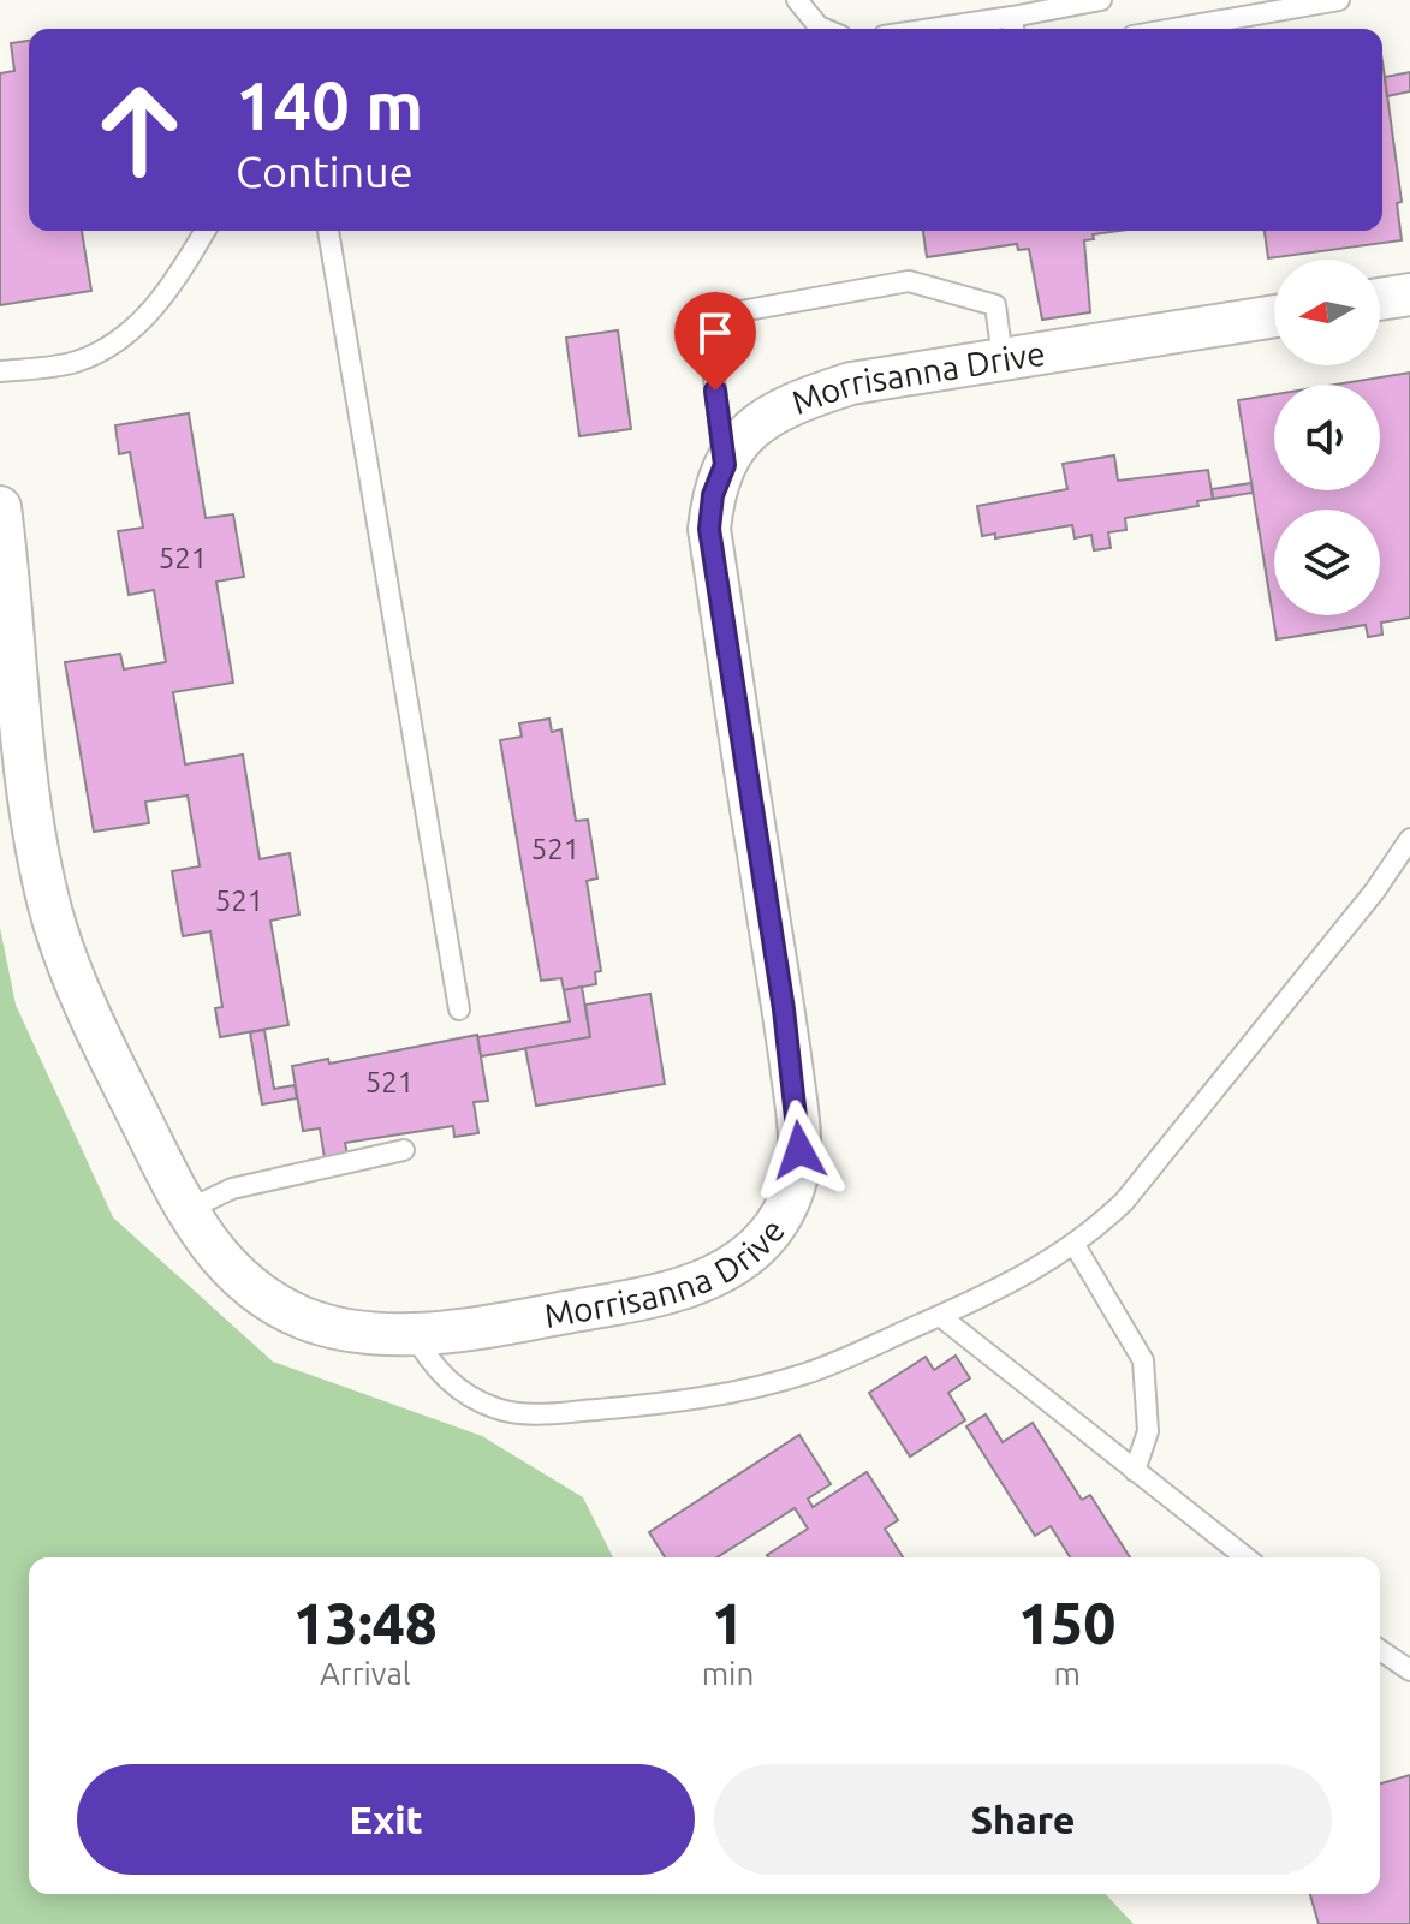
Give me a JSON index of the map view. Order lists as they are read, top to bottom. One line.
{"streets":{"street":["Morrisanna Drive"]},"house_numbers":["521","521","521","521"],"north":"left","page":{"turn":["140 m","Continue"],"eta":["13:48","Arrival","1","min","150","m"],"buttons":["Exit","Share"]}}
